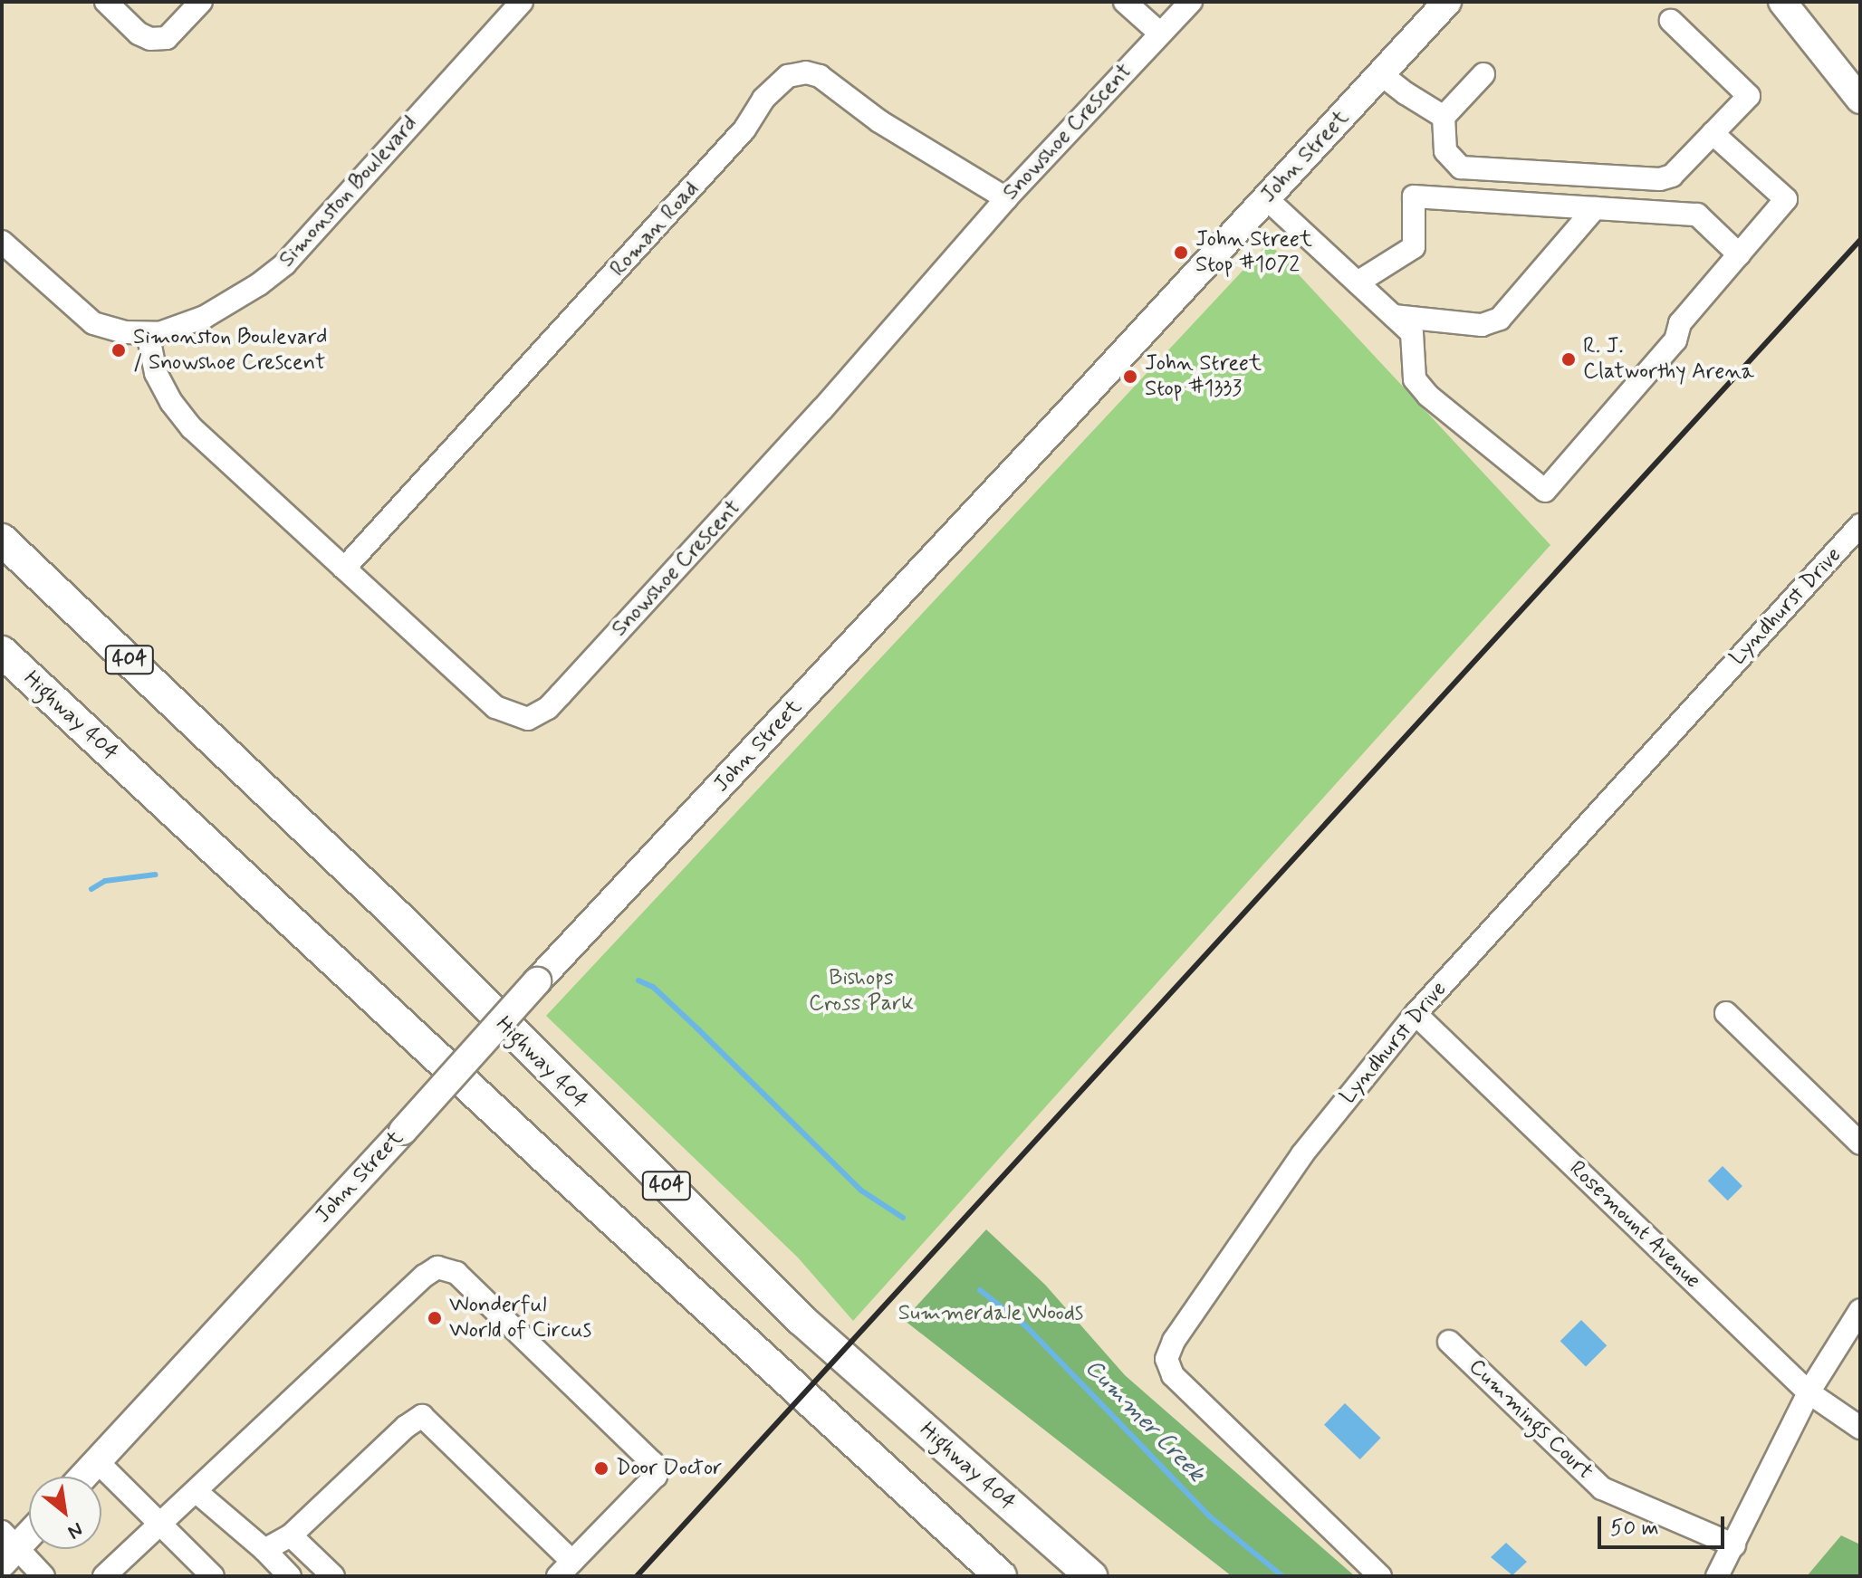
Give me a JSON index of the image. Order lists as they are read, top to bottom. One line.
{"streets":{"highway":["404","Highway 404"],"main road":["John Street"],"street":["Snowshoe Crescent","Simonston Boulevard","Roman Road","Lyndhurst Drive","Rosemount Avenue","Cummings Court"]},"crossings":[["Snowshoe Crescent","Simonston Boulevard"],["Snowshoe Crescent","Roman Road"],["Lyndhurst Drive","Rosemount Avenue"]],"water":["Cummer Creek"],"parks":["Bishops Cross Park","Summerdale Woods"],"places":["John Street Stop #1072","Simonston Boulevard / Snowshoe Crescent","R. J. Clatworthy Arena","John Street Stop #1333","Wonderful World of Circus","Door Doctor"],"scale_bar":"50 m","north":"bottom right"}
